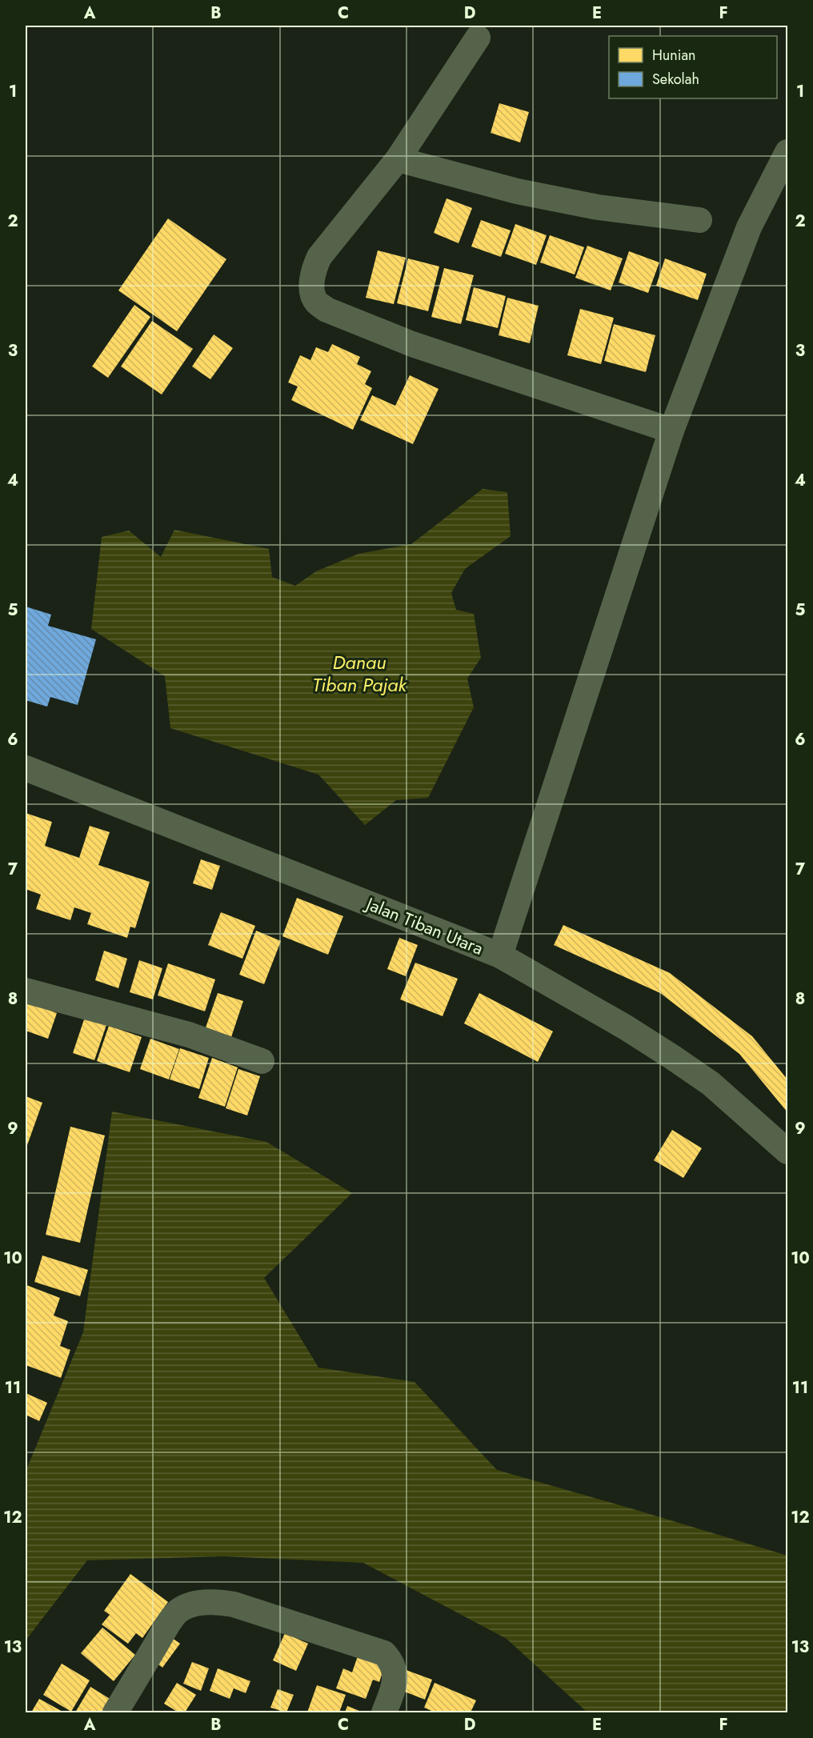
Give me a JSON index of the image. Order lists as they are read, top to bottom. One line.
{"streets":{"street":["Jalan Tiban Utara"]},"water":["Danau Tiban Pajak"],"legend":["Hunian","Sekolah"],"grid":{"columns":["A","B","C","D","E","F"],"rows":["1","2","3","4","5","6","7","8","9","10","11","12","13"]}}
